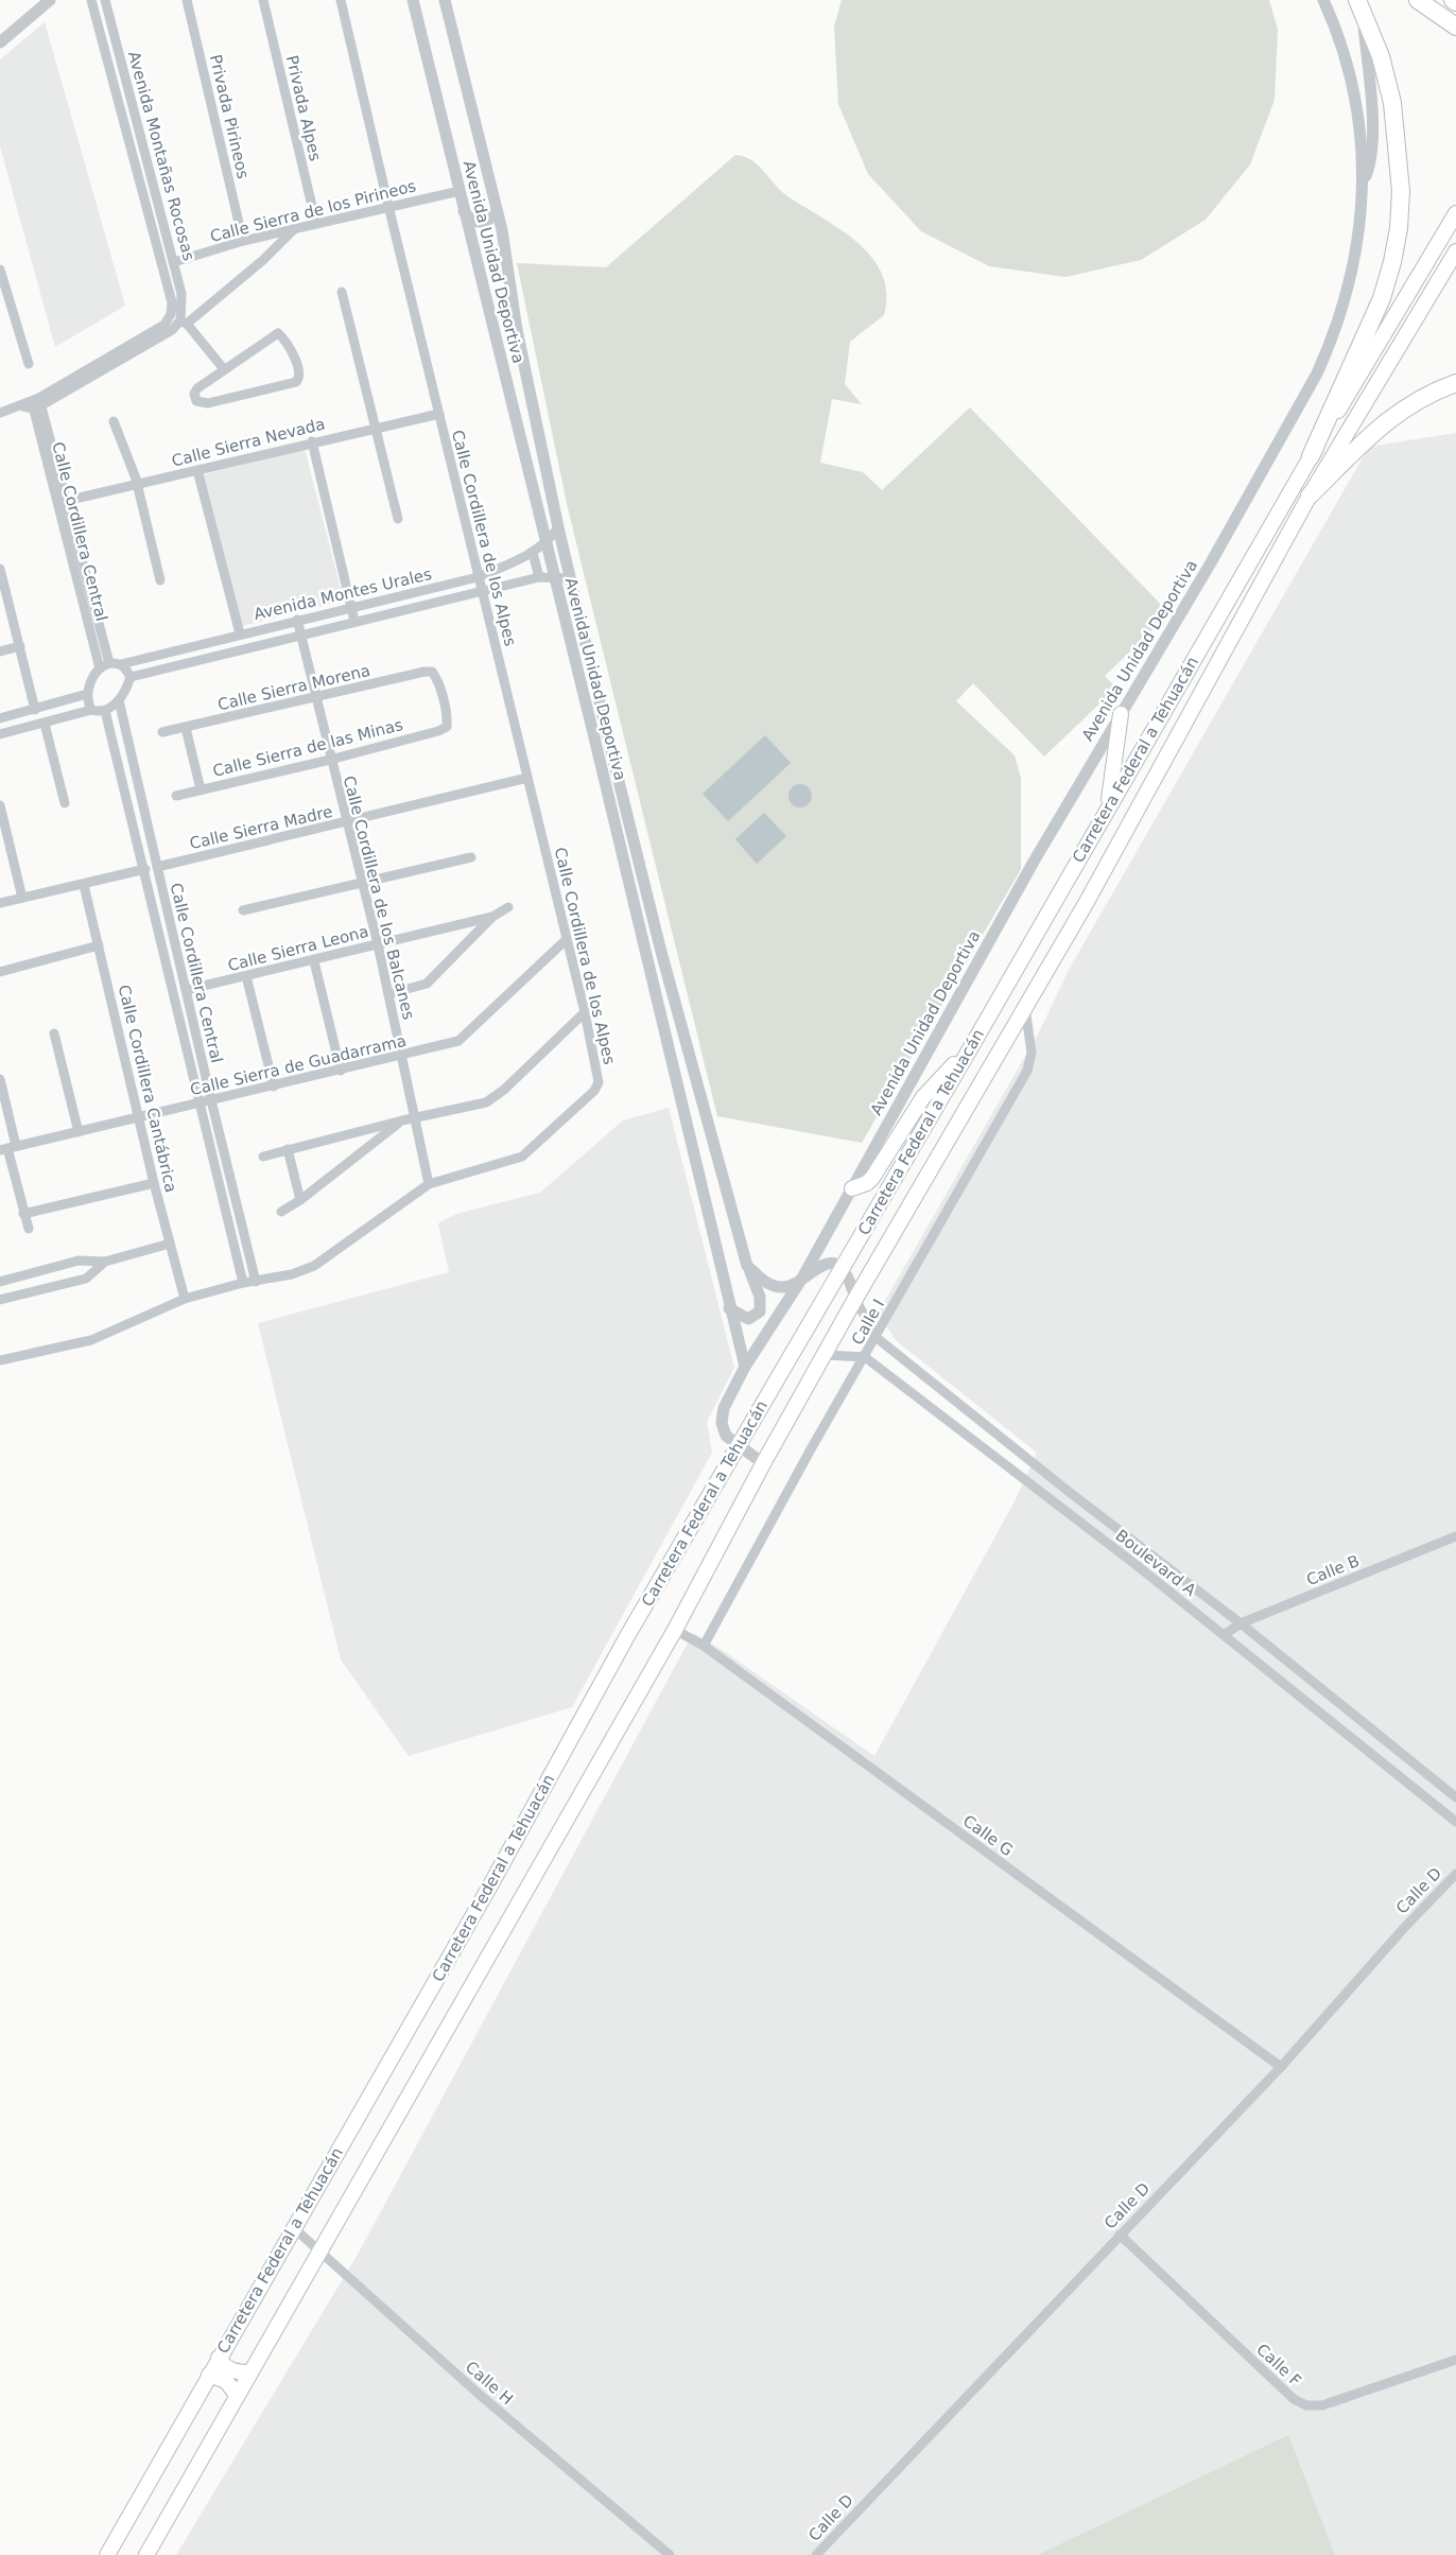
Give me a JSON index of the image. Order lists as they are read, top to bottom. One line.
{"streets":{"main road":["Carretera Federal a Tehuacán"],"street":["Privada Alpes","Privada Pirineos","Avenida Montañas Rocosas","Calle Sierra de los Pirineos","Avenida Unidad Deportiva","Calle Sierra Nevada","Calle Cordillera Central","Calle Cordillera de los Alpes","Avenida Montes Urales","Calle Sierra Morena","Calle Sierra de las Minas","Calle Sierra Madre","Calle Cordillera de los Balcanes","Calle Sierra Leona","Calle Sierra de Guadarrama","Calle Cordillera Cantábrica","Calle I","Boulevard A","Calle B","Calle G","Calle D","Calle F","Calle H"]},"crossings":[["Privada Alpes","Calle Sierra de los Pirineos"],["Privada Pirineos","Calle Sierra de los Pirineos"],["Avenida Montañas Rocosas","Calle Sierra de los Pirineos"],["Calle Sierra de los Pirineos","Avenida Unidad Deportiva"],["Calle Sierra de los Pirineos","Calle Cordillera de los Alpes"],["Avenida Unidad Deportiva","Avenida Montes Urales"],["Avenida Unidad Deportiva","Carretera Federal a Tehuacán"],["Calle Sierra Nevada","Calle Cordillera Central"],["Calle Sierra Nevada","Calle Cordillera de los Alpes"],["Calle Cordillera Central","Avenida Montes Urales"],["Calle Cordillera Central","Calle Sierra Madre"],["Calle Cordillera Central","Calle Sierra Leona"],["Calle Cordillera Central","Calle Sierra de Guadarrama"],["Calle Cordillera de los Alpes","Avenida Montes Urales"],["Calle Cordillera de los Alpes","Calle Sierra Madre"],["Calle Cordillera de los Alpes","Calle Cordillera de los Balcanes"],["Calle Cordillera de los Alpes","Calle Sierra de Guadarrama"],["Avenida Montes Urales","Calle Cordillera de los Balcanes"],["Calle Sierra Morena","Calle Sierra de las Minas"],["Calle Sierra Morena","Calle Cordillera de los Balcanes"],["Calle Sierra de las Minas","Calle Cordillera de los Balcanes"],["Carretera Federal a Tehuacán","Calle I"],["Carretera Federal a Tehuacán","Boulevard A"],["Carretera Federal a Tehuacán","Calle G"],["Carretera Federal a Tehuacán","Calle H"],["Calle Sierra Madre","Calle Cordillera de los Balcanes"],["Calle Cordillera de los Balcanes","Calle Sierra Leona"],["Calle Cordillera de los Balcanes","Calle Sierra de Guadarrama"],["Calle Sierra de Guadarrama","Calle Cordillera Cantábrica"],["Calle I","Boulevard A"],["Calle I","Calle G"],["Boulevard A","Calle B"],["Calle G","Calle D"],["Calle D","Calle F"]]}
